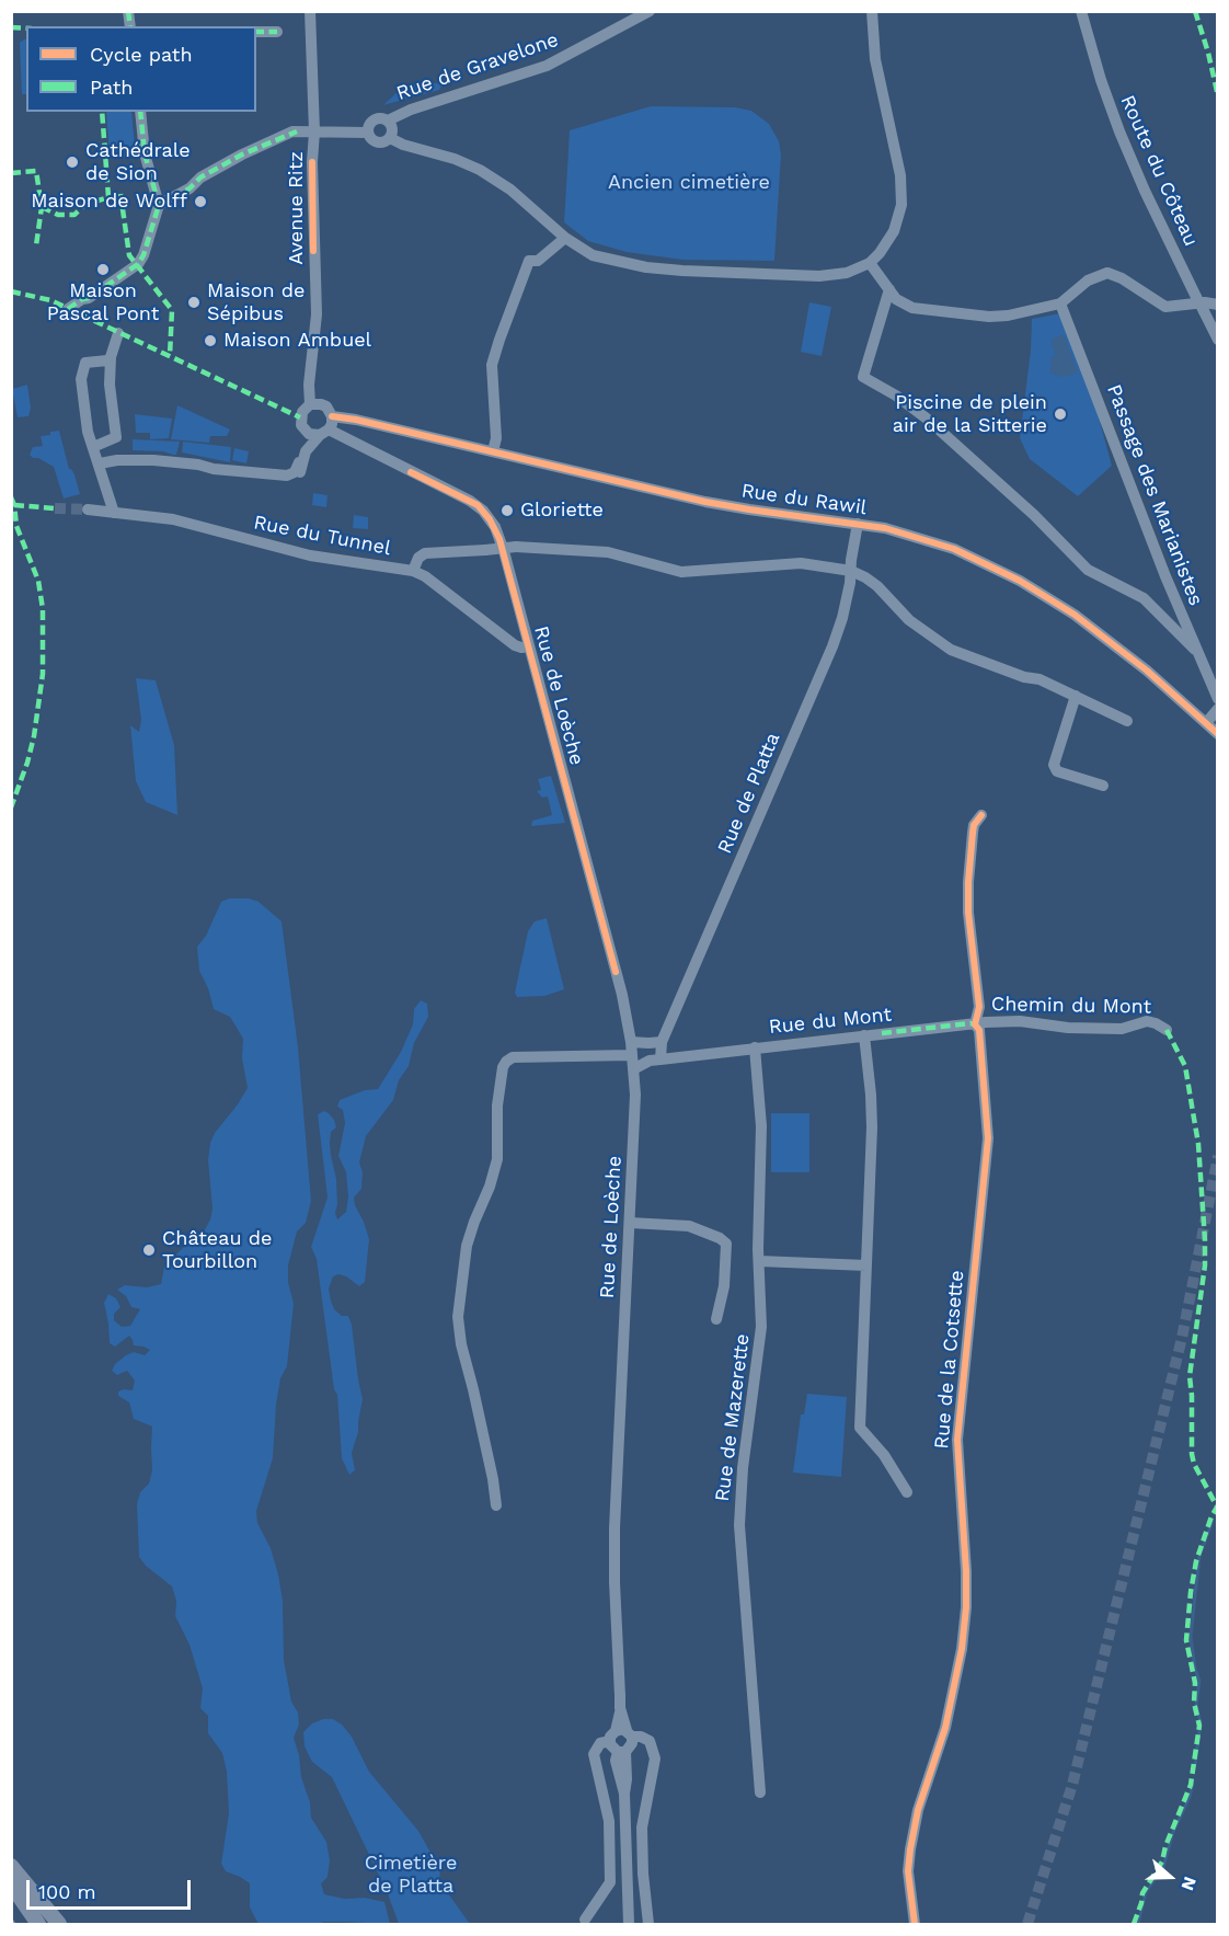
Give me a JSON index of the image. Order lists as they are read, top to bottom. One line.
{"streets":{"street":["Rue de Gravelone","Route du Côteau","Avenue Ritz","Passage des Marianistes","Rue du Rawil","Rue du Tunnel","Rue de Loèche","Rue de Platta","Chemin du Mont","Rue du Mont","Rue de la Cotsette","Rue de Mazerette"]},"crossings":[["Avenue Ritz","Rue du Rawil"],["Avenue Ritz","Rue de Loèche"],["Rue du Rawil","Rue de Loèche"],["Rue du Rawil","Rue de Platta"],["Rue du Tunnel","Rue de Loèche"],["Rue de Loèche","Rue du Mont"],["Rue de Platta","Rue du Mont"],["Chemin du Mont","Rue du Mont"],["Chemin du Mont","Rue de la Cotsette"],["Rue du Mont","Rue de la Cotsette"],["Rue du Mont","Rue de Mazerette"]],"parks":["Ancien cimetière","Cimetière de Platta"],"places":["Cathédrale de Sion","Maison de Wolff","Maison Pascal Pont","Maison de Sépibus","Maison Ambuel","Piscine de plein air de la Sitterie","Gloriette","Château de Tourbillon"],"legend":["Cycle path","Path"],"scale_bar":"100 m","north":"right"}
